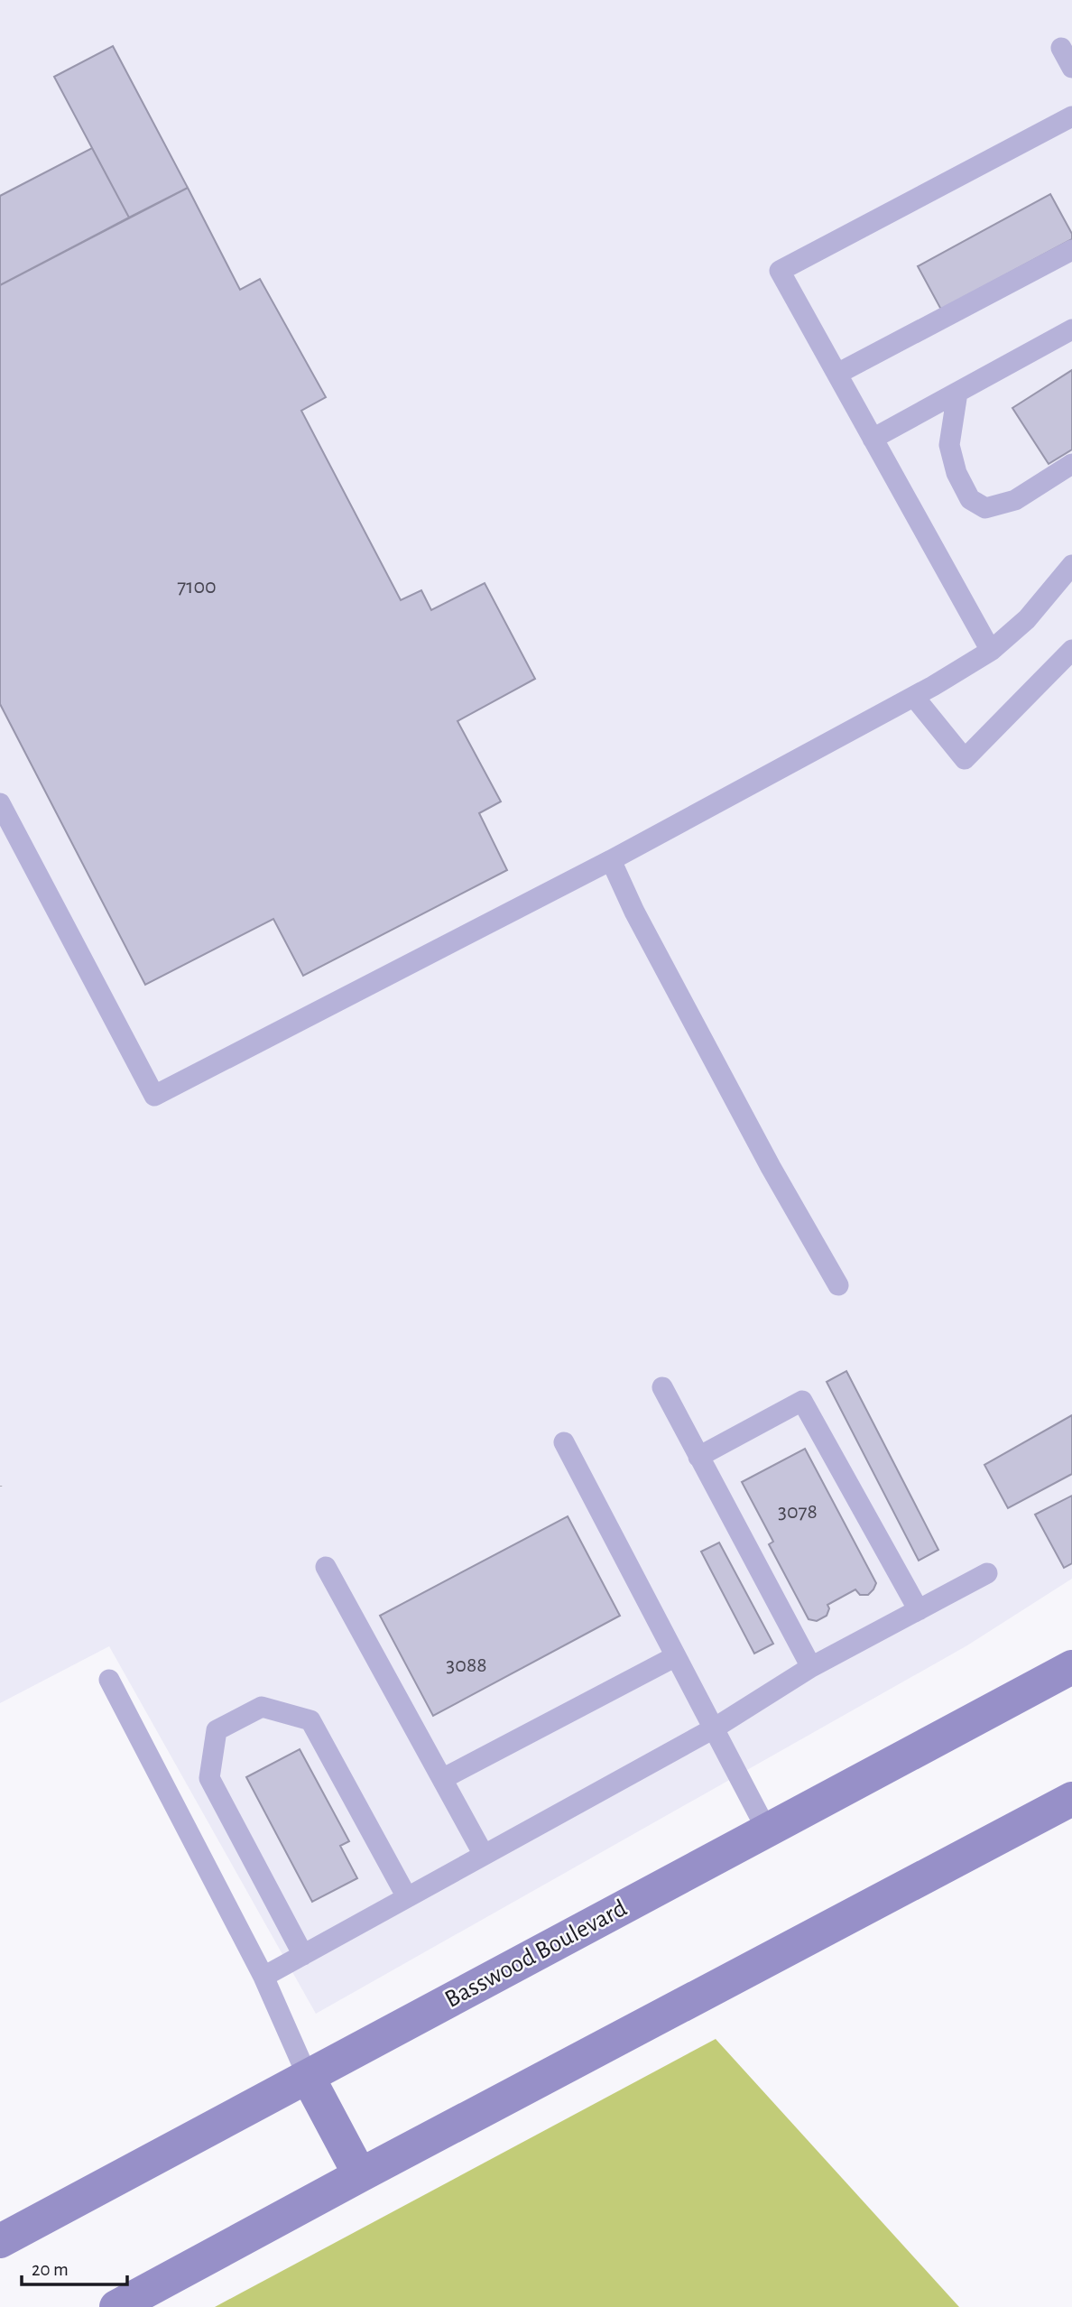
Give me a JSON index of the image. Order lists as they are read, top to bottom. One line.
{"streets":{"main road":["Basswood Boulevard"]},"house_numbers":["7100","3078","3088"],"scale_bar":"20 m"}
